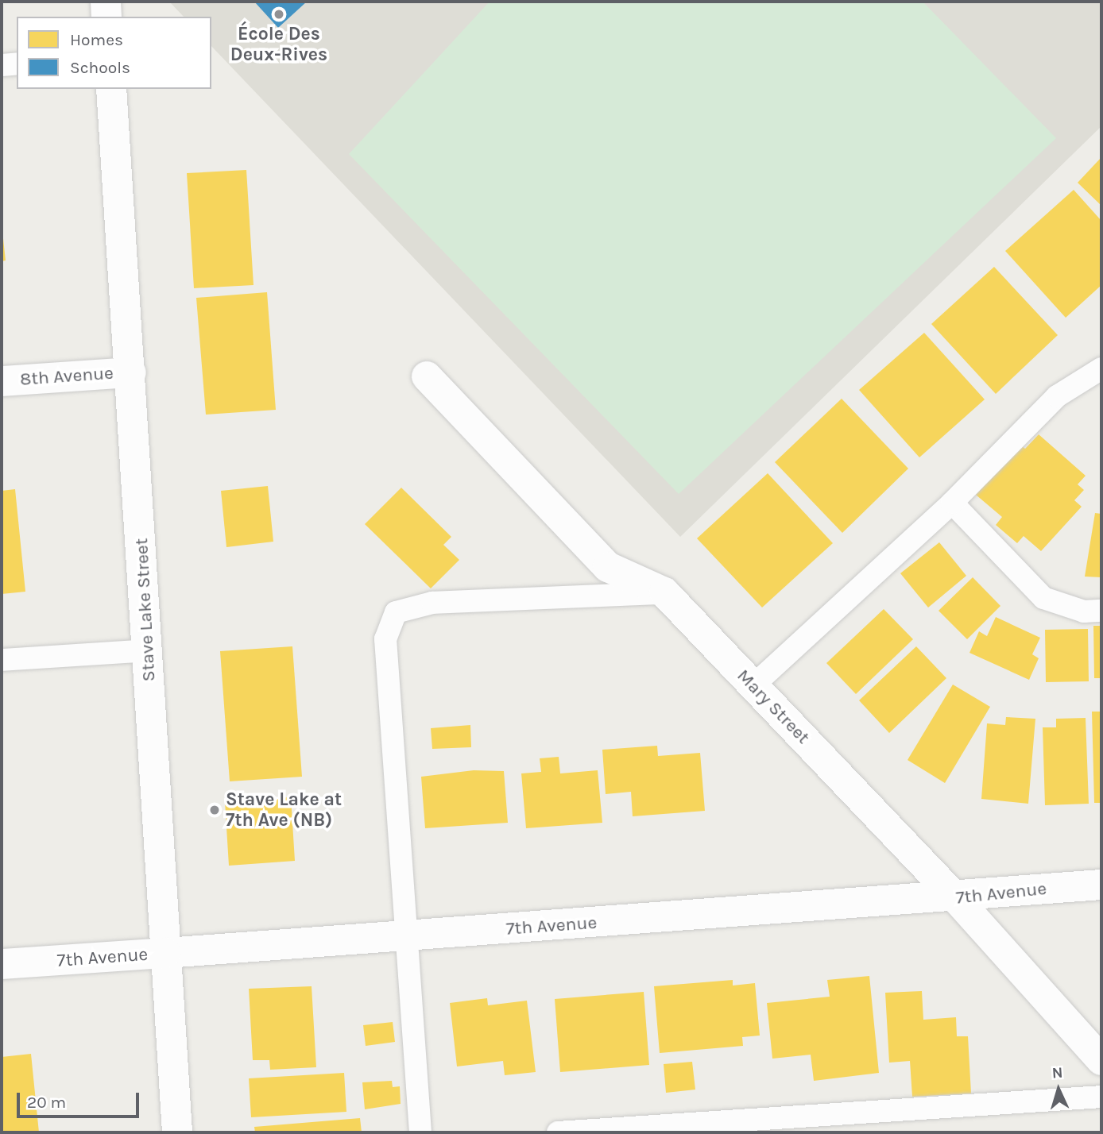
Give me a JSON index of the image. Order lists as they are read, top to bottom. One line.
{"streets":{"street":["8th Avenue","Stave Lake Street","Mary Street","7th Avenue"]},"crossings":[["8th Avenue","Stave Lake Street"],["Stave Lake Street","7th Avenue"],["Mary Street","7th Avenue"]],"places":["École Des Deux-Rives","Stave Lake at 7th Ave (NB)"],"legend":["Homes","Schools"],"scale_bar":"20 m","north":"top"}
